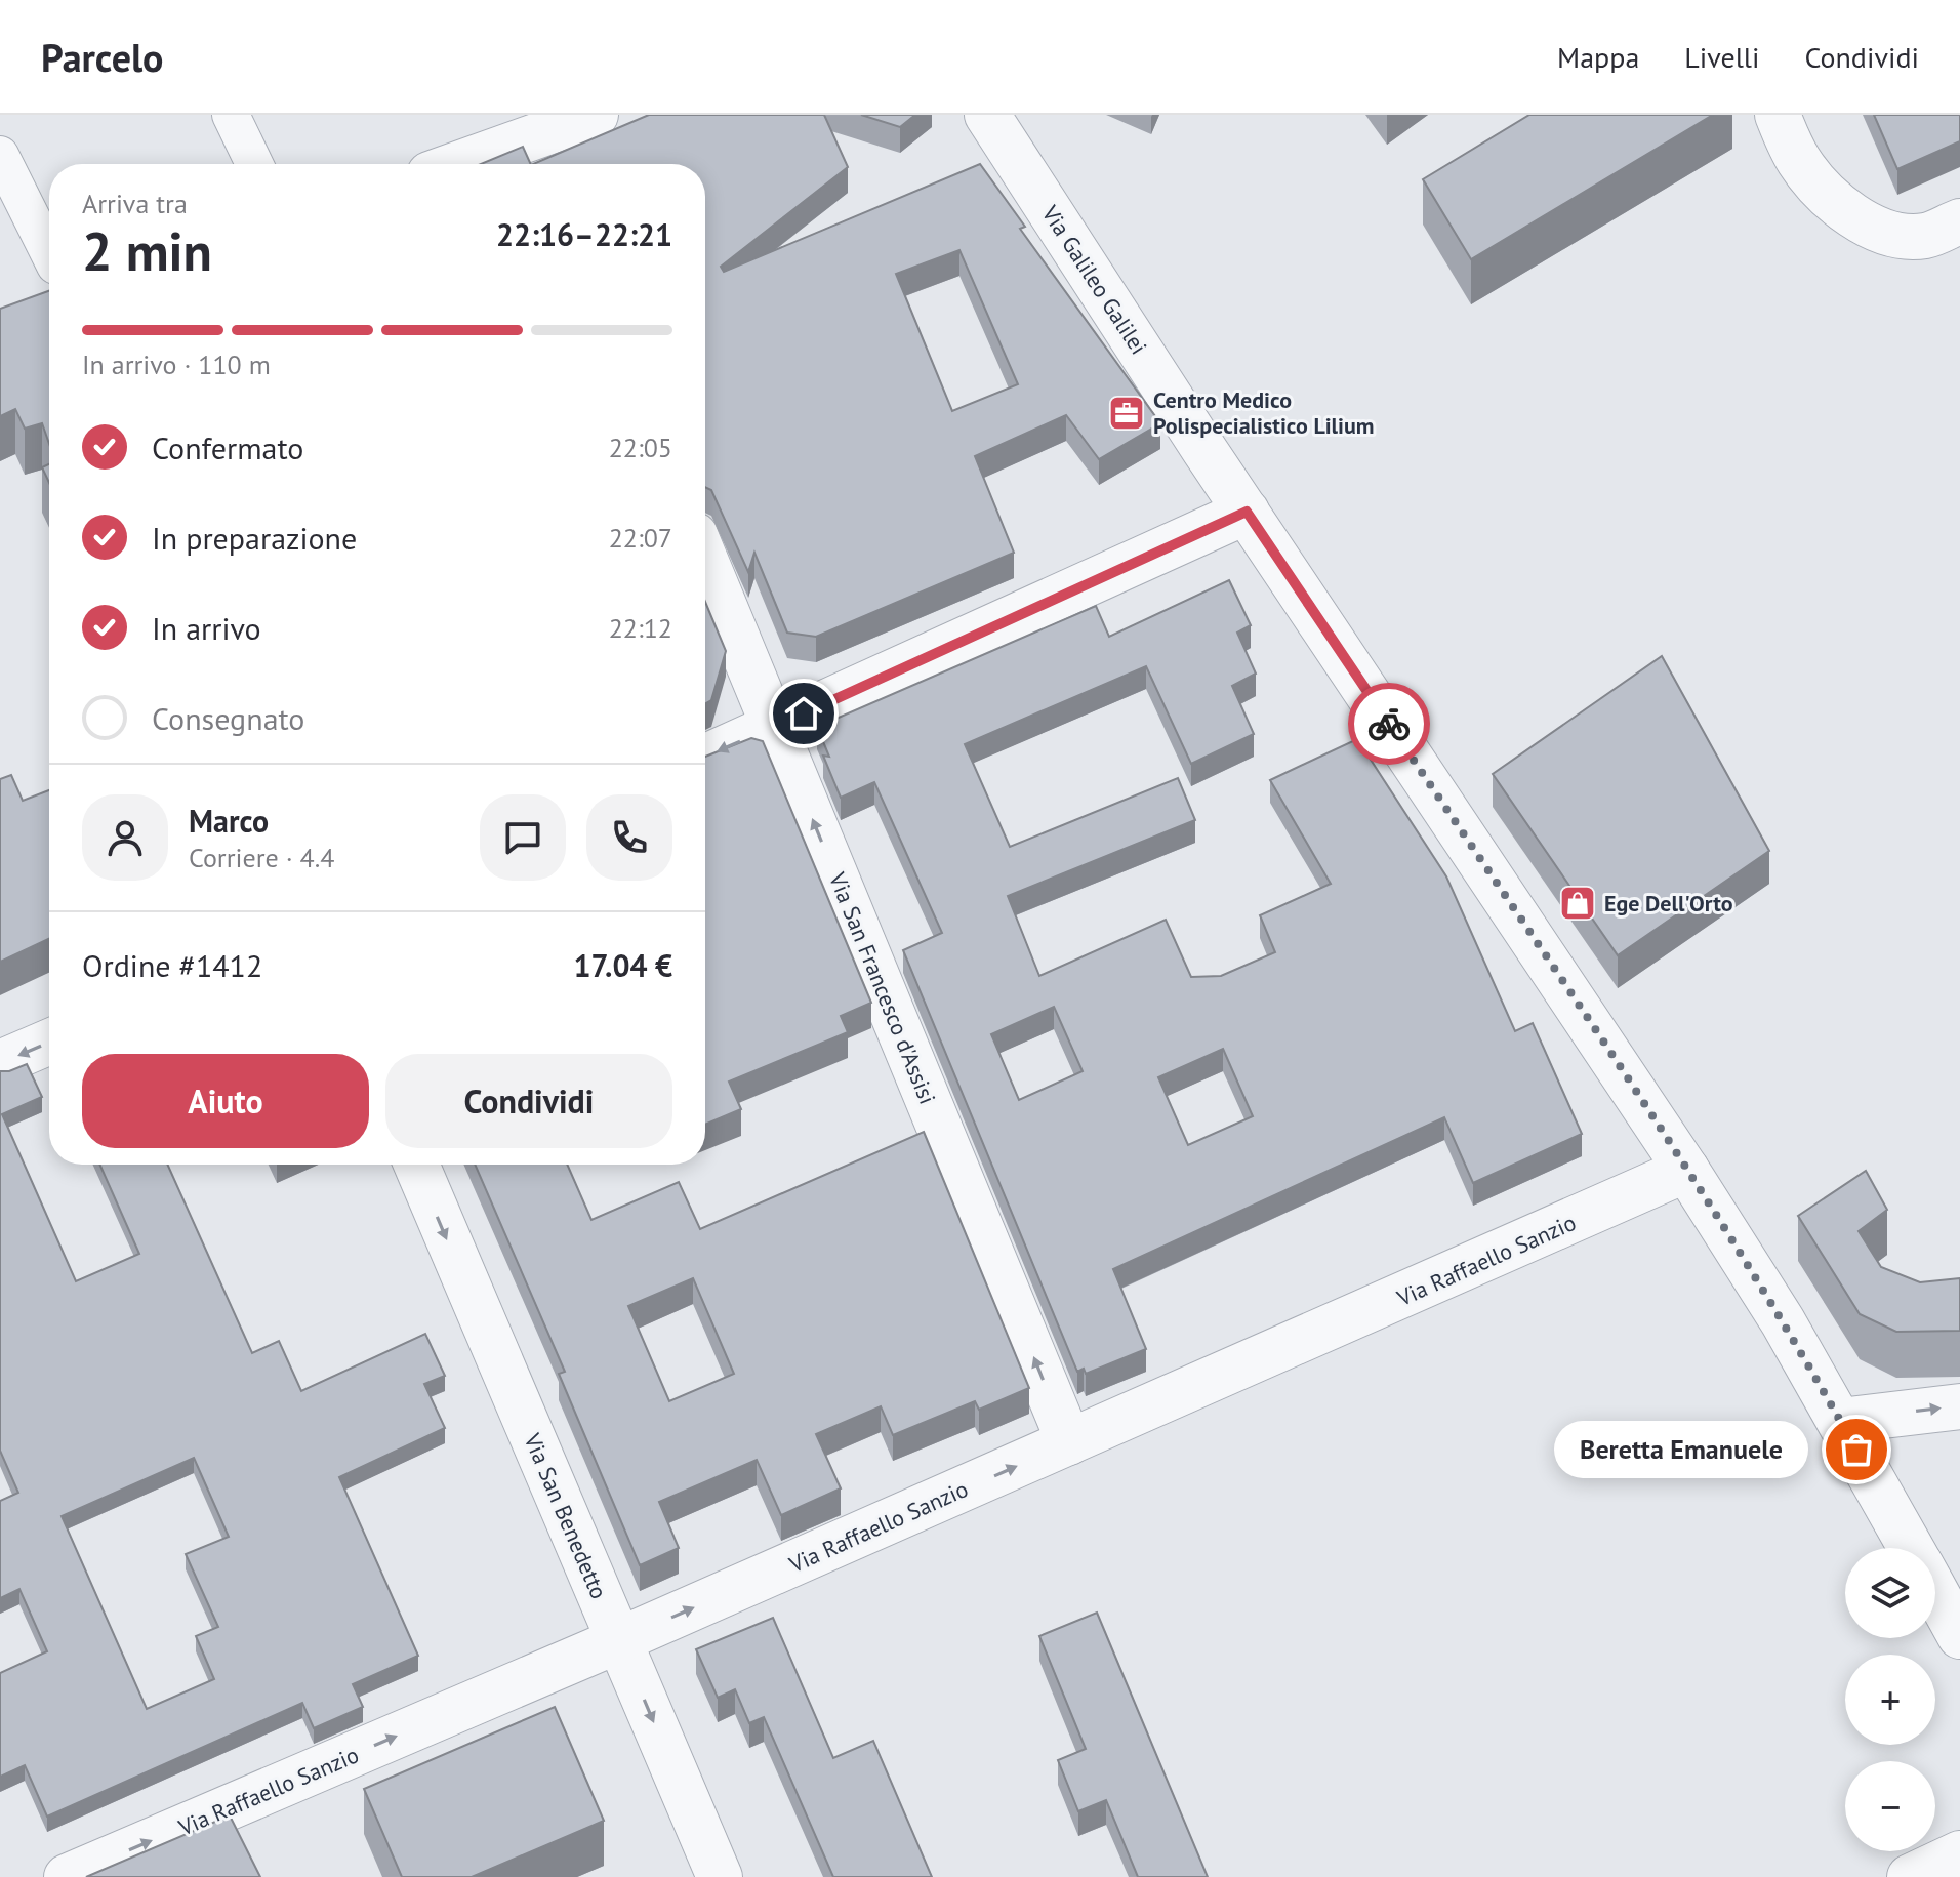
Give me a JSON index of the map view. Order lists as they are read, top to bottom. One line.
{"streets":{"street":["Via Galileo Galilei","Via San Francesco d'Assisi","Via Raffaello Sanzio","Via San Benedetto"]},"crossings":[["Via Galileo Galilei","Via Raffaello Sanzio"],["Via San Francesco d'Assisi","Via Raffaello Sanzio"],["Via Raffaello Sanzio","Via San Benedetto"]],"one_way":["Via San Francesco d'Assisi","Via Raffaello Sanzio","Via San Benedetto"],"places":{"office":["Centro Medico Polispecialistico Lilium"],"shop":["Ege Dell'Orto"],"other":["Beretta Emanuele"]},"page":{"header":"Parcelo","nav":["Mappa","Livelli","Condividi"],"heading":["2 min","Arriva tra","22:16–22:21"],"panel":["Marco","Corriere · 4.4","Ordine #1412","17.04 €"],"bar":"In arrivo · 110 m","list":[["Confermato","22:05"],["In preparazione","22:07"],["In arrivo","22:12"],"Consegnato"],"buttons":["Aiuto","Condividi"],"bubble":"Beretta Emanuele","map_buttons":["+","−"]}}
